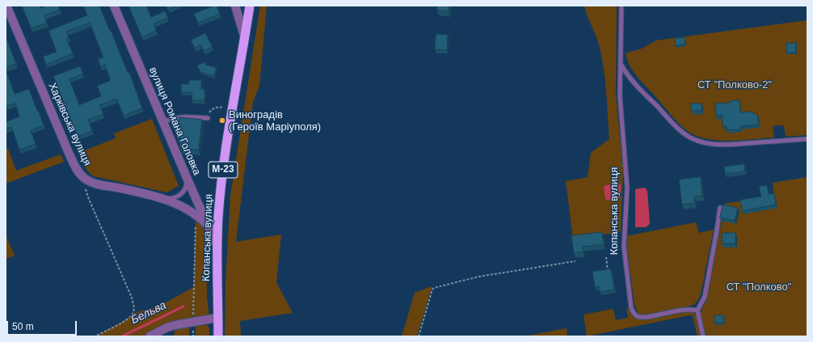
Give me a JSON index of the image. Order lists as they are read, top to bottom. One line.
{"streets":{"highway":["М-23","Копанська вулиця"],"street":["вулиця Романа Головка","Харківська вулиця"]},"crossings":[["вулиця Романа Головка","Харківська вулиця"],["вулиця Романа Головка","Копанська вулиця"]],"water":["Бельва"],"parks":["СТ \"Полково-2\"","СТ \"Полково\""],"places":["Виноградів (Героїв Маріуполя)"],"scale_bar":"50 m"}
